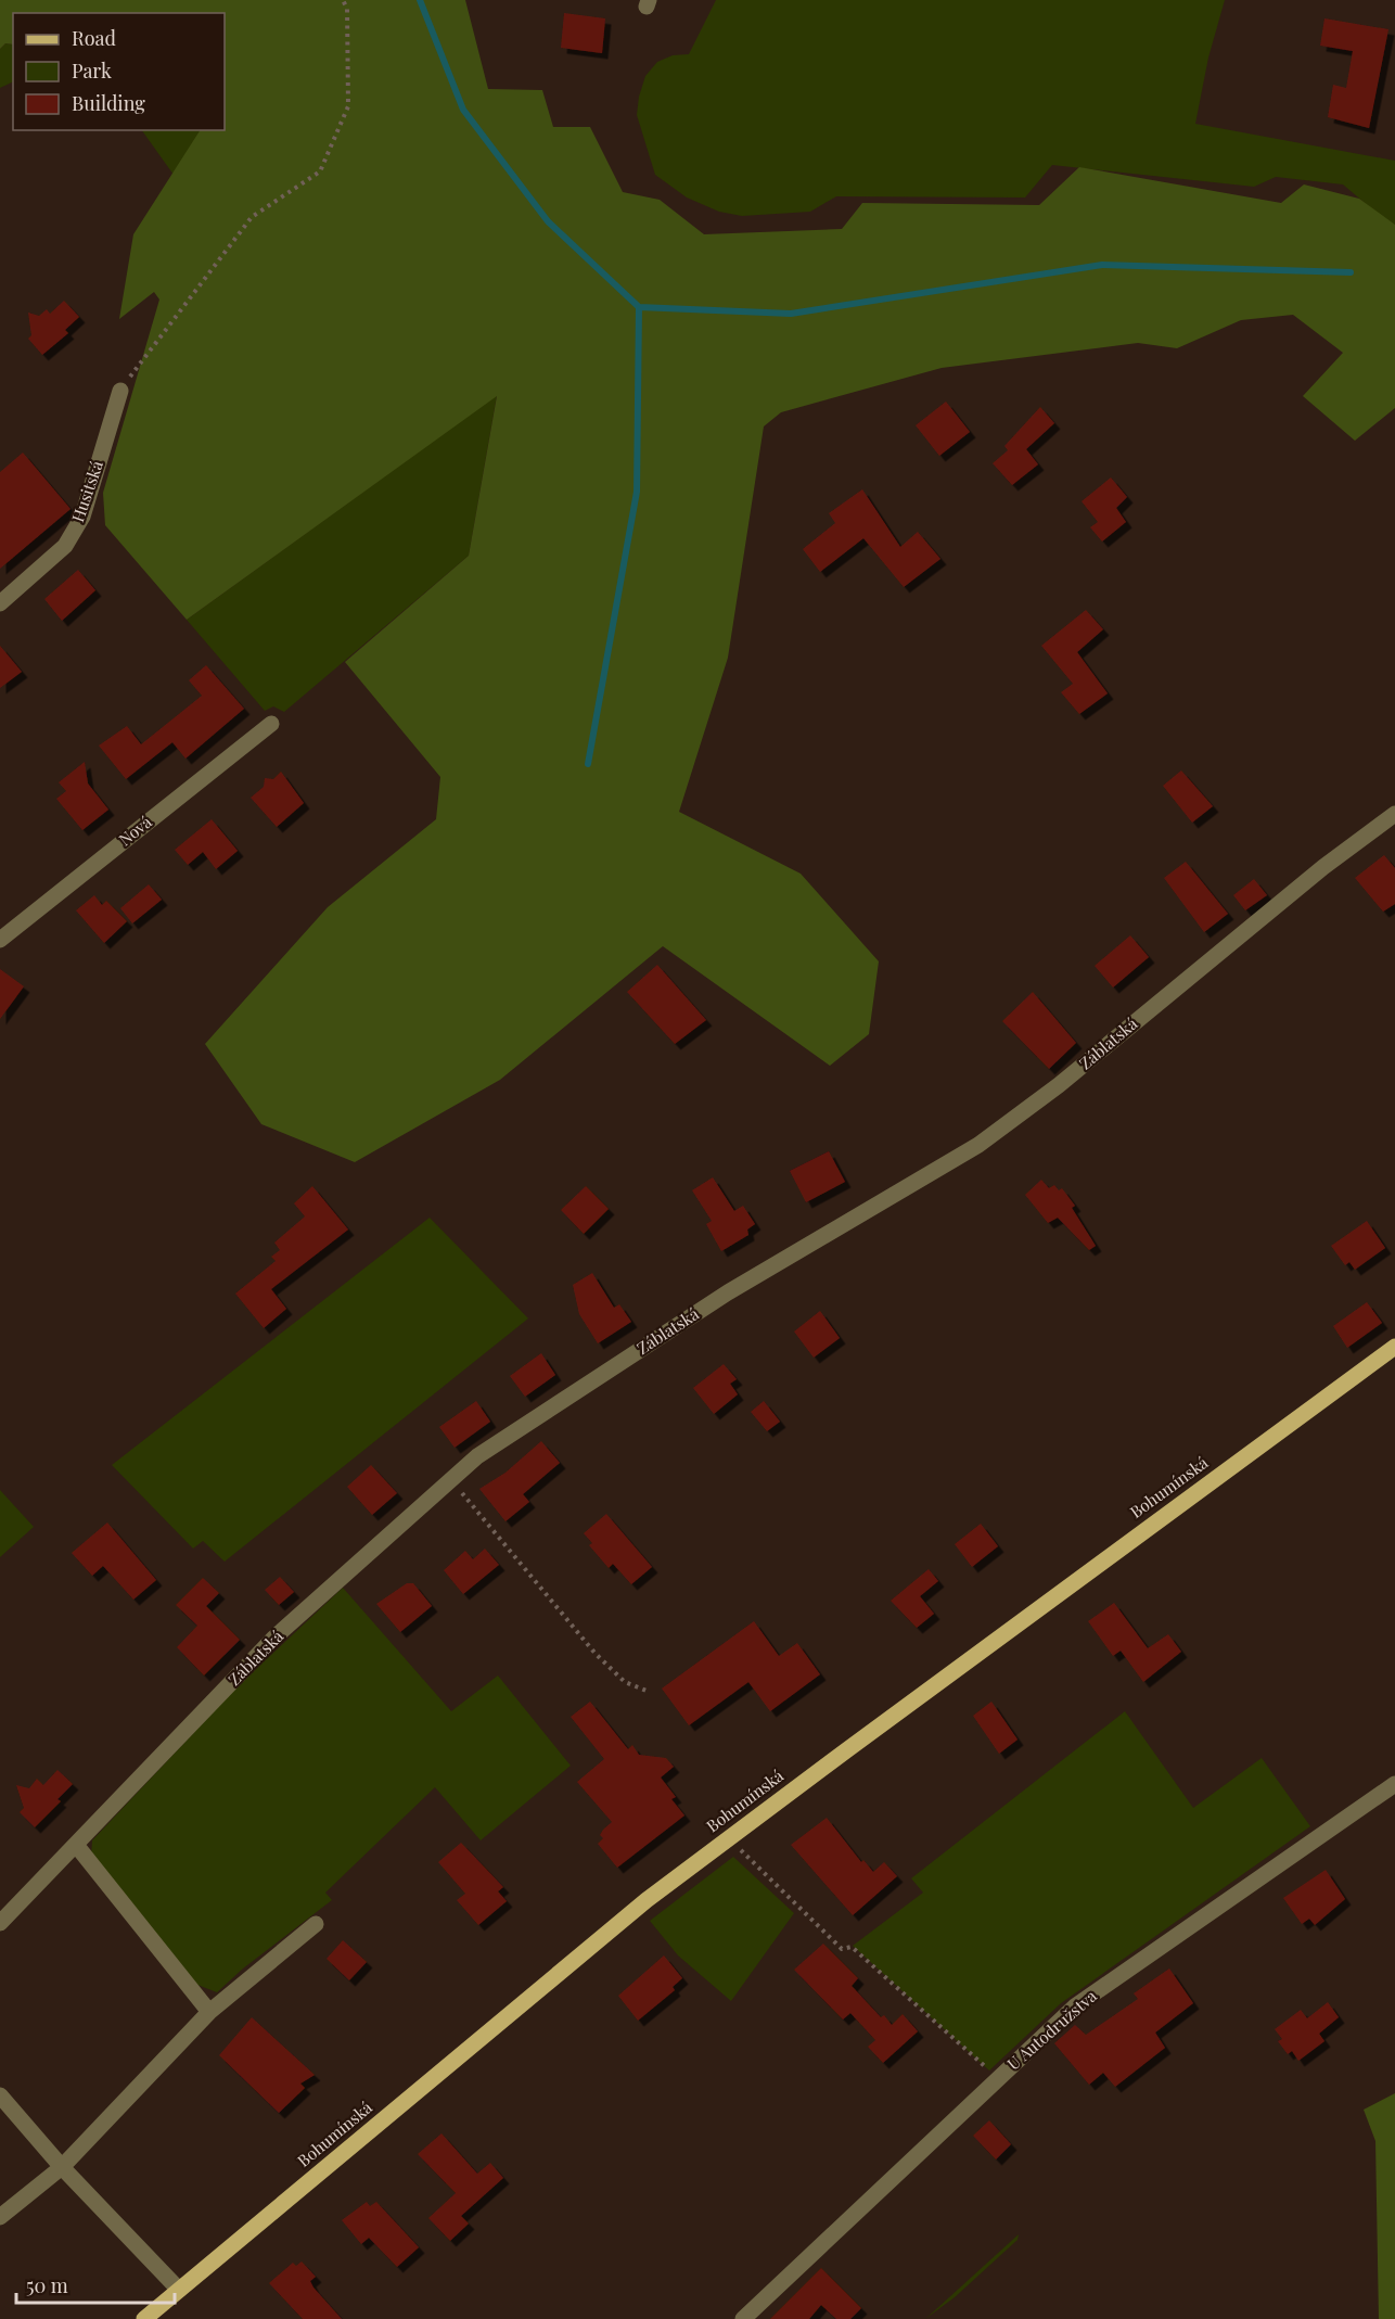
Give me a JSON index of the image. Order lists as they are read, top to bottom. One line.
{"streets":{"main road":["Bohumínská"],"street":["Husitská","Nová","Záblatská","U Autodružstva"]},"legend":["Road","Park","Building"],"scale_bar":"50 m"}
